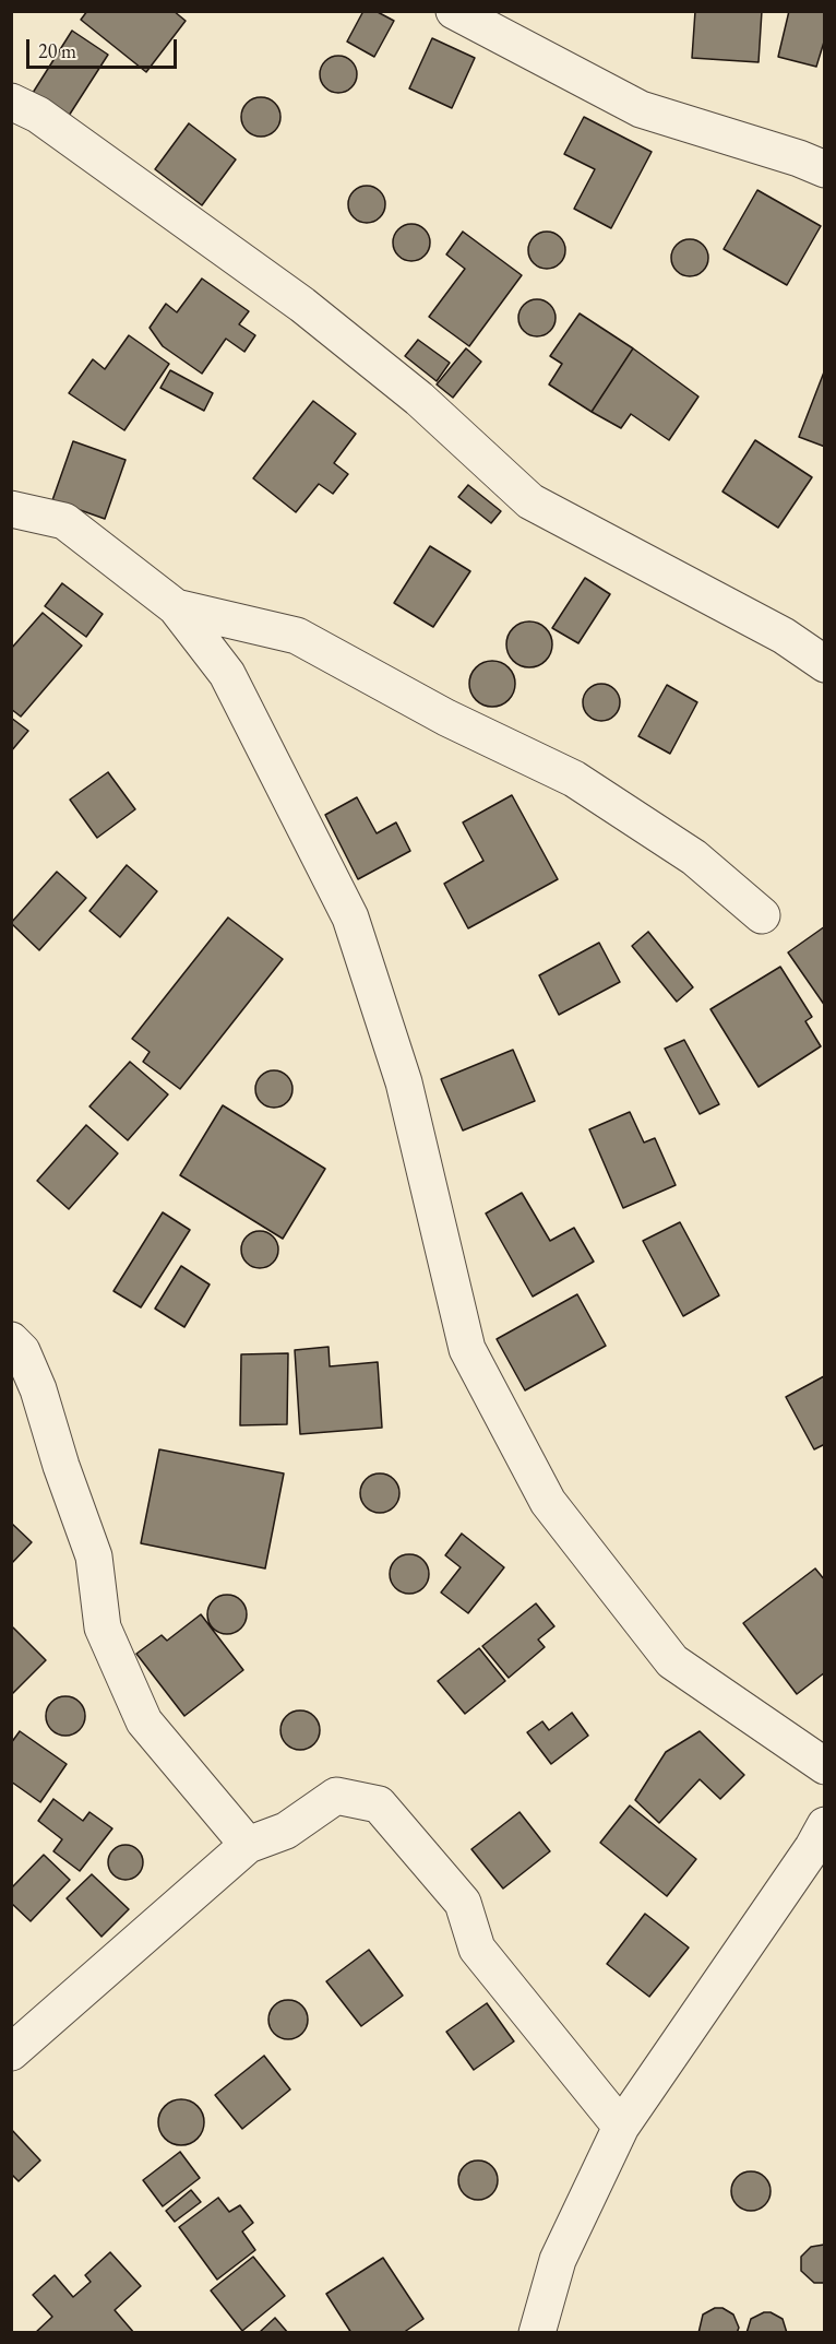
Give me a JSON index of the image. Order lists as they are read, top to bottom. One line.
{"scale_bar":"20 m"}
